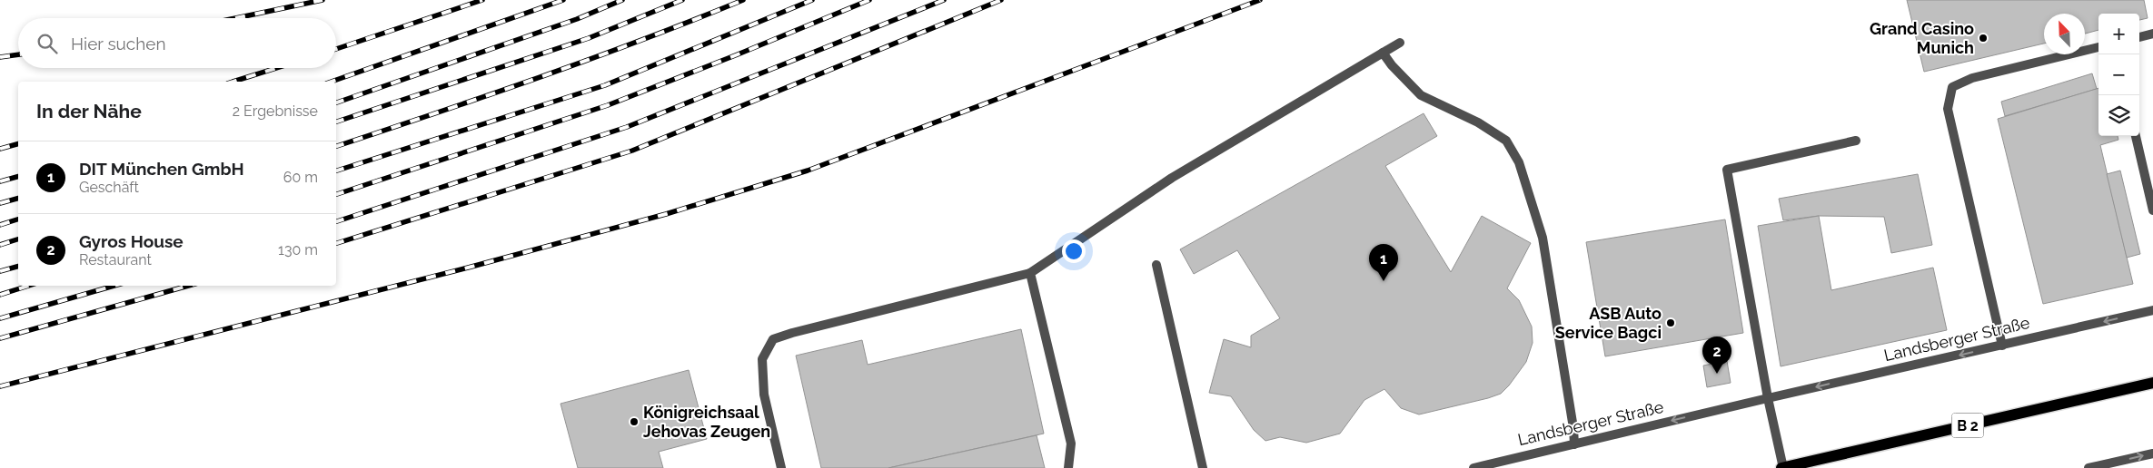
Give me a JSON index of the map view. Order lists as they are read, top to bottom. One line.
{"streets":{"main road":["B 2"],"street":["Landsberger Straße"]},"one_way":["Landsberger Straße"],"places":["Grand Casino Munich","ASB Auto Service Bagci","Königreichsaal Jehovas Zeugen"],"north":"top left","page":{"map_buttons":["+","−"],"search":"Hier suchen","heading":["In der Nähe","2 Ergebnisse"],"list":[{"mark":"1","name":"DIT München GmbH","note":"Geschäft","value":"60 m"},{"mark":"2","name":"Gyros House","note":"Restaurant","value":"130 m"}],"pins":["1","2"]}}
